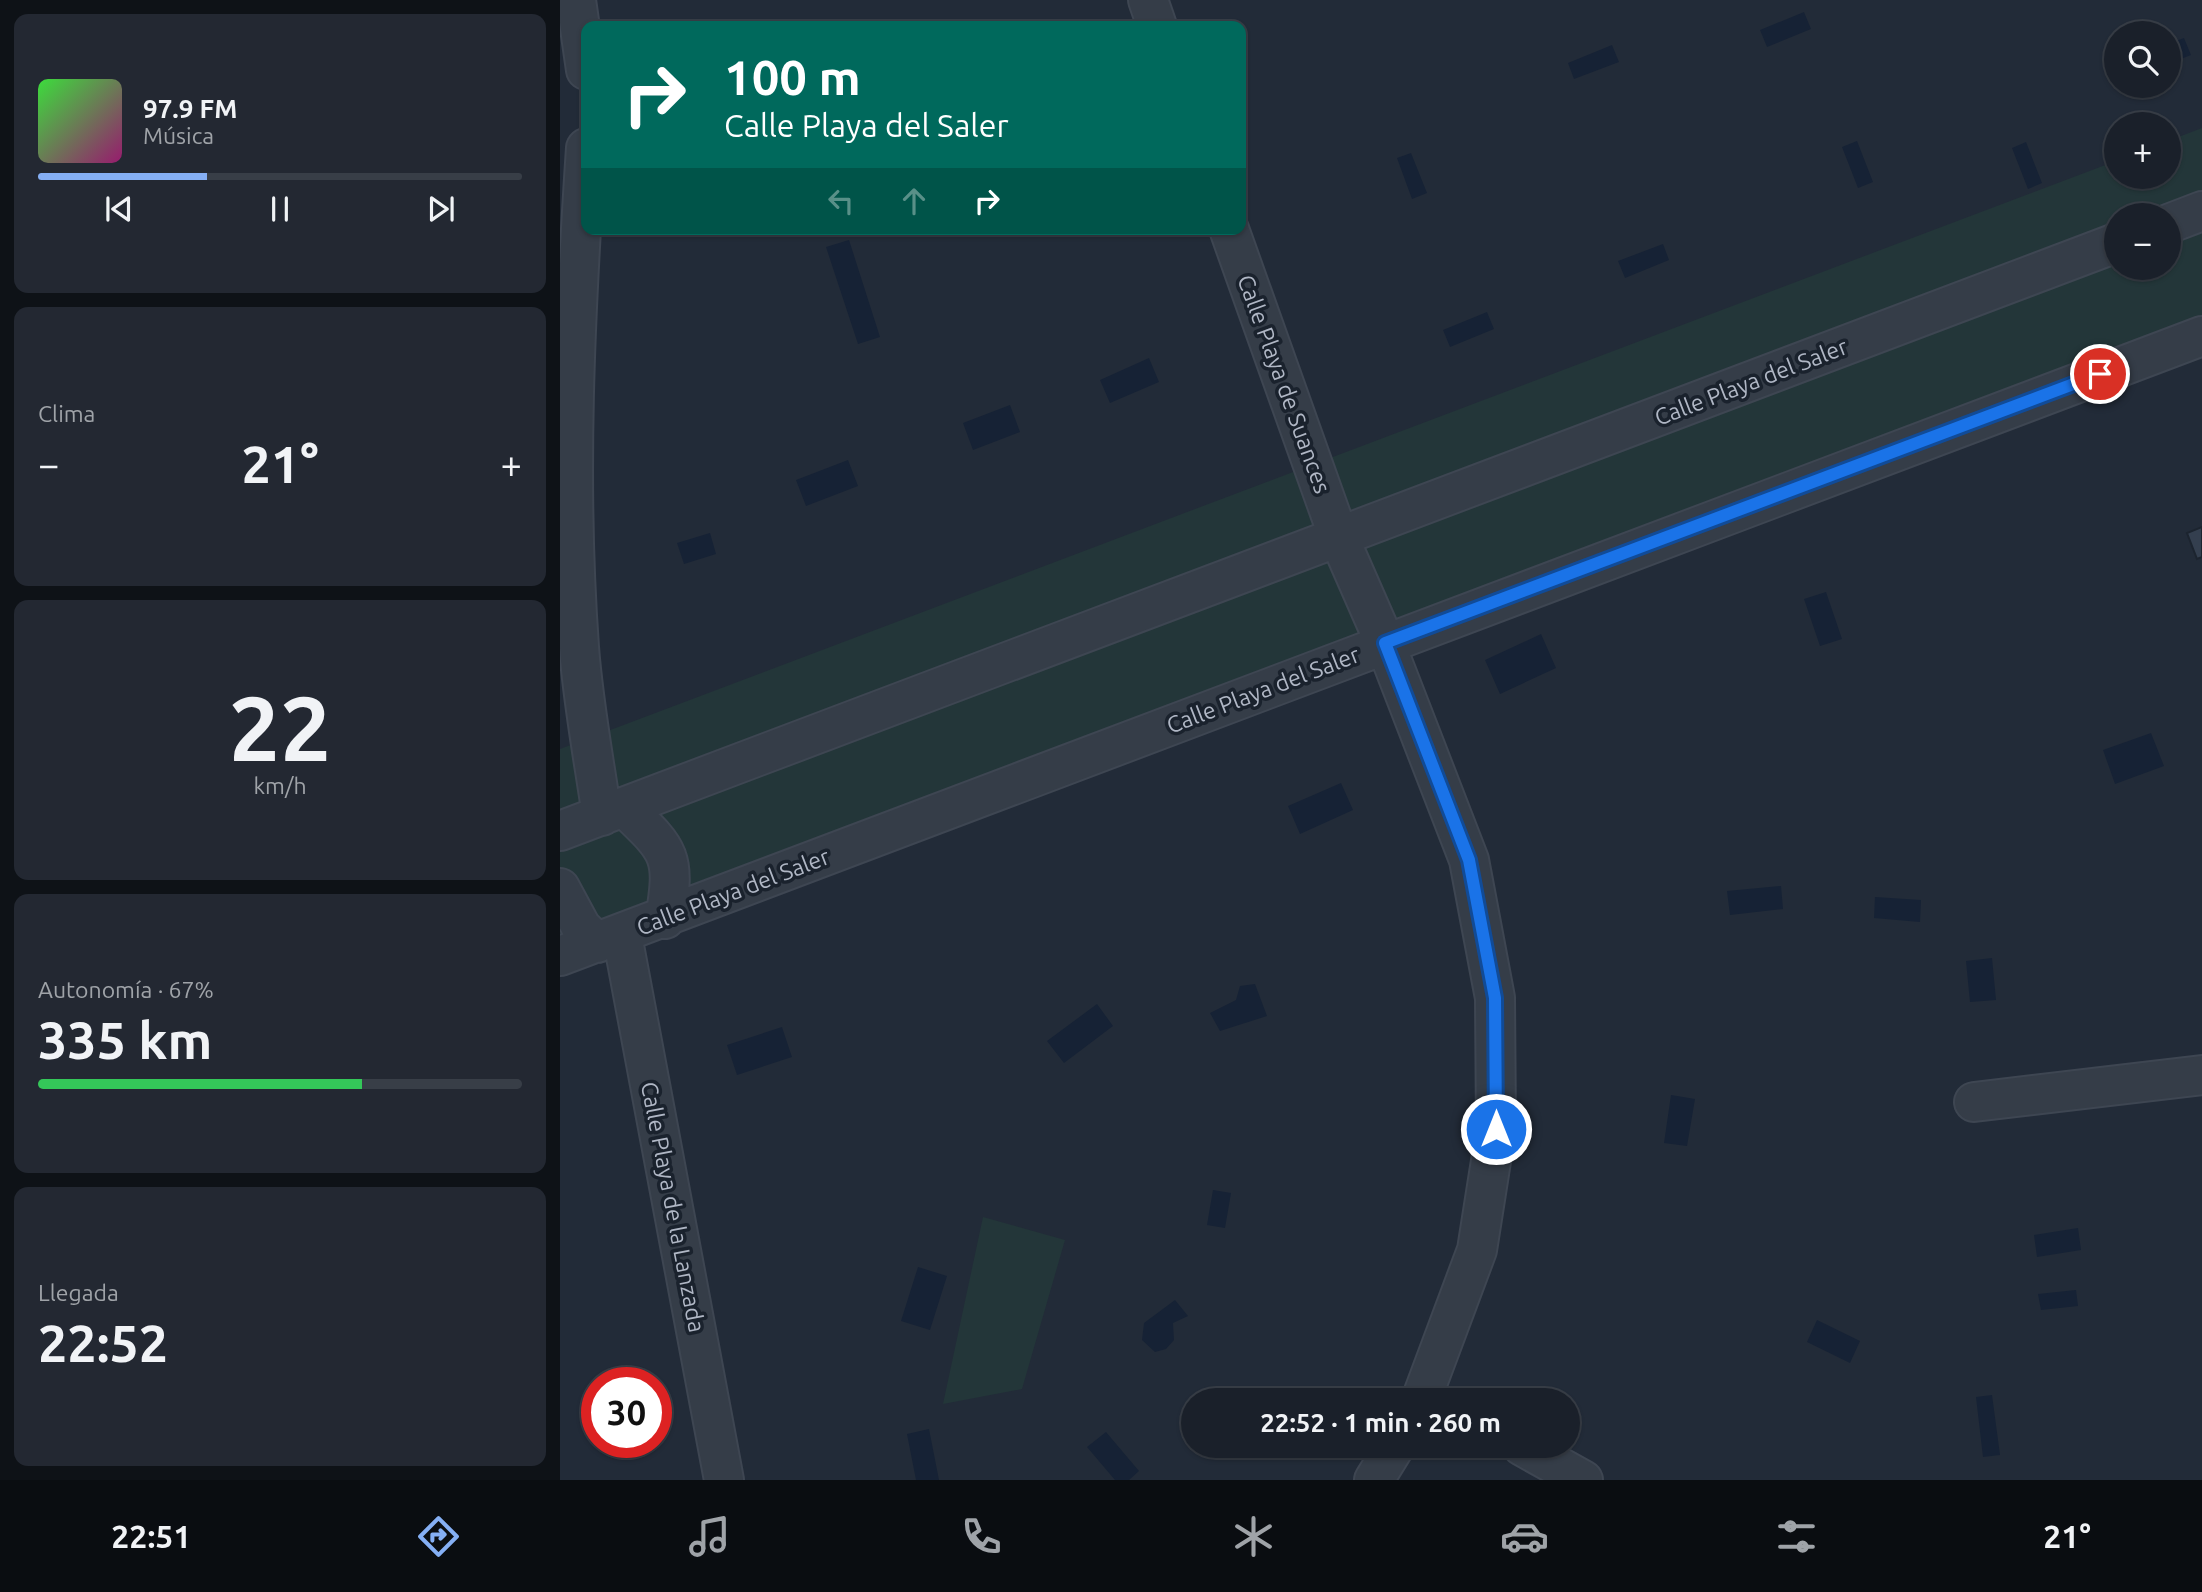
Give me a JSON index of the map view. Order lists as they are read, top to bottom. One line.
{"streets":{"street":["Calle Playa del Saler","Calle Playa de Suances","Calle Playa de la Lanzada"]},"crossings":[["Calle Playa del Saler","Calle Playa de Suances"],["Calle Playa del Saler","Calle Playa de la Lanzada"]],"page":{"map_buttons":["+","−"],"turn":["100 m","Calle Playa del Saler"],"song":["97.9 FM","Música"],"tile":["Clima",["22","km/h"],["Autonomía · 67%","335 km"],["Llegada","22:52"]],"heat":["−","21°","+"],"limit":"30","trip":"22:52 · 1 min · 260 m","tabs":["22:51","21°"]}}
